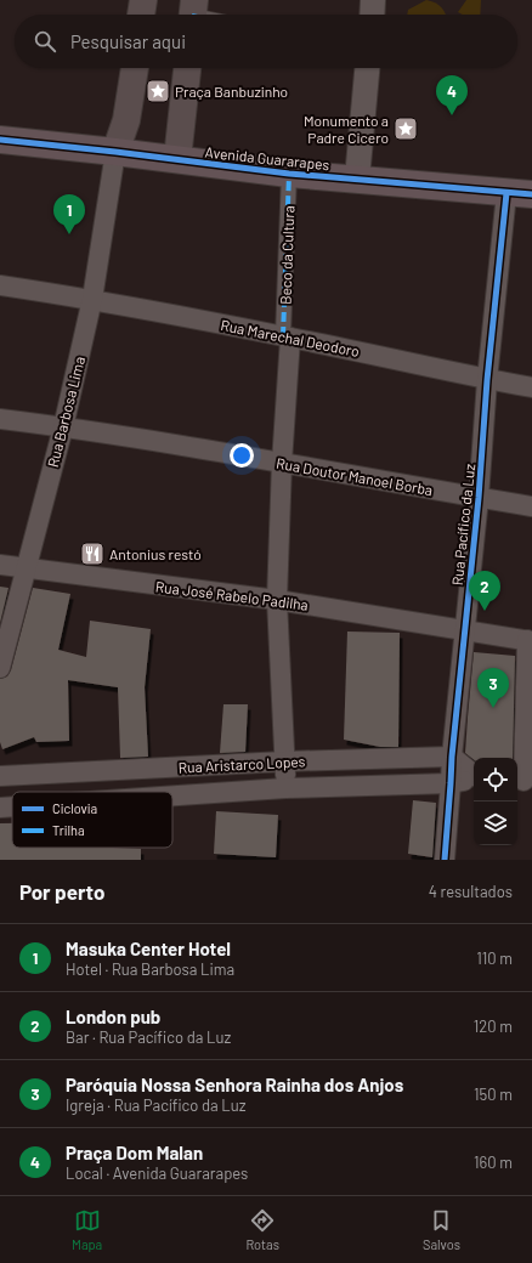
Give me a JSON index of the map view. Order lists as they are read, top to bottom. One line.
{"streets":{"main road":["Avenida Guararapes"],"street":["Beco da Cultura","Rua Marechal Deodoro","Rua Barbosa Lima","Rua Doutor Manoel Borba","Rua Pacífico da Luz","Rua José Rabelo Padilha","Rua Aristarco Lopes"]},"crossings":[["Avenida Guararapes","Beco da Cultura"],["Avenida Guararapes","Rua Barbosa Lima"],["Avenida Guararapes","Rua Pacífico da Luz"],["Beco da Cultura","Rua Marechal Deodoro"],["Rua Marechal Deodoro","Rua Barbosa Lima"],["Rua Marechal Deodoro","Rua Pacífico da Luz"],["Rua Barbosa Lima","Rua Doutor Manoel Borba"],["Rua Barbosa Lima","Rua José Rabelo Padilha"],["Rua Doutor Manoel Borba","Rua Pacífico da Luz"],["Rua Pacífico da Luz","Rua José Rabelo Padilha"],["Rua Pacífico da Luz","Rua Aristarco Lopes"]],"places":{"place":["Praça Banbuzinho","Monumento a Padre Cicero"],"restaurant":["Antonius restó"]},"legend":["Ciclovia","Trilha"],"page":{"search":"Pesquisar aqui","pins":["4","1","2","3"],"heading":["Por perto","4 resultados"],"list":[{"mark":"1","name":"Masuka Center Hotel","note":"Hotel · Rua Barbosa Lima","value":"110 m"},{"mark":"2","name":"London pub","note":"Bar · Rua Pacífico da Luz","value":"120 m"},{"mark":"3","name":"Paróquia Nossa Senhora Rainha dos Anjos","note":"Igreja · Rua Pacífico da Luz","value":"150 m"},{"mark":"4","name":"Praça Dom Malan","note":"Local · Avenida Guararapes","value":"160 m"}],"nav":["Mapa","Rotas","Salvos"]}}
